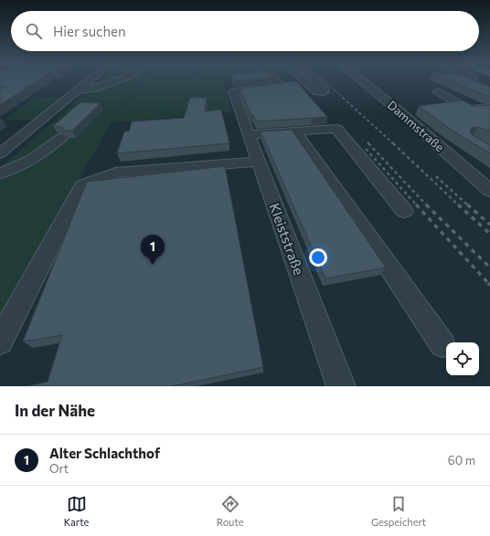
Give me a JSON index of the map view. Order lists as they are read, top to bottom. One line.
{"streets":{"street":["Dammstraße","Kleiststraße"]},"page":{"search":"Hier suchen","pins":"1","heading":"In der Nähe","list":[{"mark":"1","name":"Alter Schlachthof","note":"Ort","value":"60 m"}],"nav":["Karte","Route","Gespeichert"]}}
